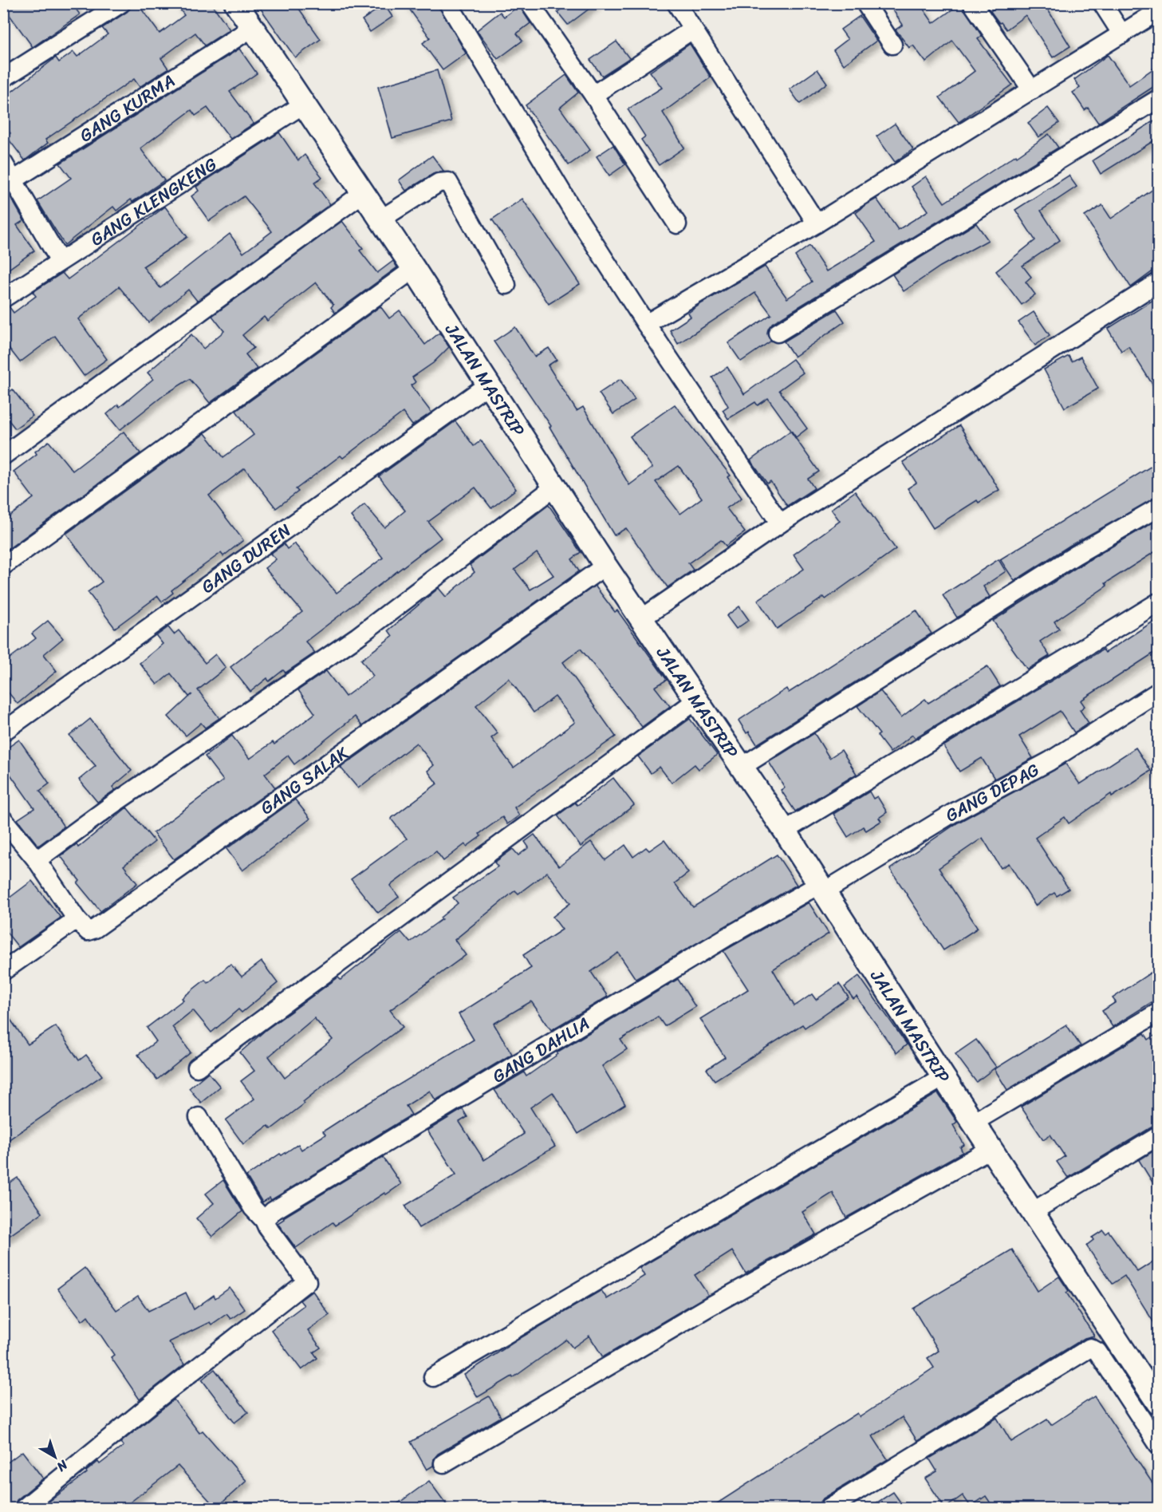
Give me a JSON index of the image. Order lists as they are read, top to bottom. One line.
{"streets":{"main road":["JALAN MASTRIP"],"street":["GANG KURMA","GANG KLENGKENG","GANG DUREN","GANG SALAK","GANG DEPAG","GANG DAHLIA"]},"crossings":[["GANG KURMA","JALAN MASTRIP"],["GANG KLENGKENG","JALAN MASTRIP"],["JALAN MASTRIP","GANG DUREN"],["JALAN MASTRIP","GANG SALAK"],["JALAN MASTRIP","GANG DEPAG"],["JALAN MASTRIP","GANG DAHLIA"],["GANG DEPAG","GANG DAHLIA"]],"north":"bottom right"}
